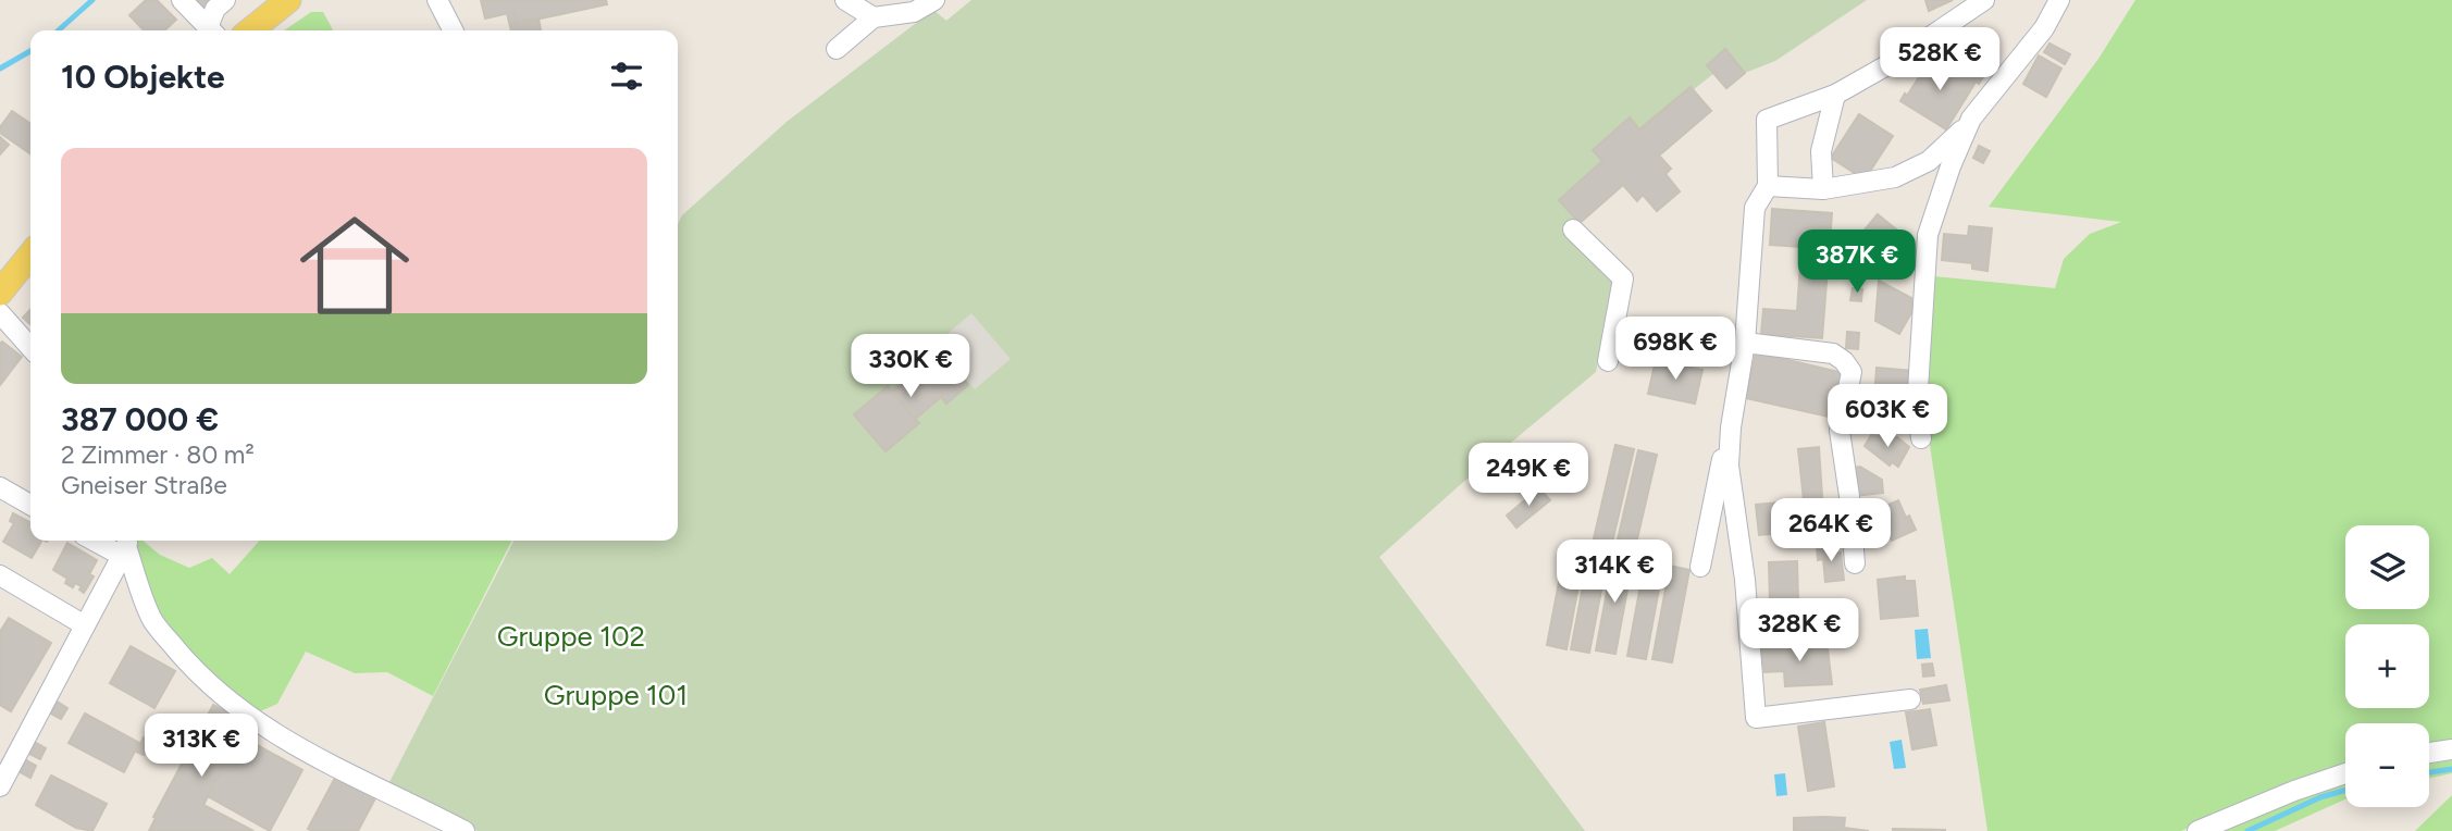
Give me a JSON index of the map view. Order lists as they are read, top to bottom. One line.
{"parks":["Gruppe 102","Gruppe 101"],"page":{"price":["528K €","387K €","698K €","330K €","603K €","249K €","264K €","314K €","328K €","313K €"],"heading":"10 Objekte","list":[{"name":"387 000 €","note":"2 Zimmer · 80 m² · Gneiser Straße"}],"map_buttons":["+","−"]}}
